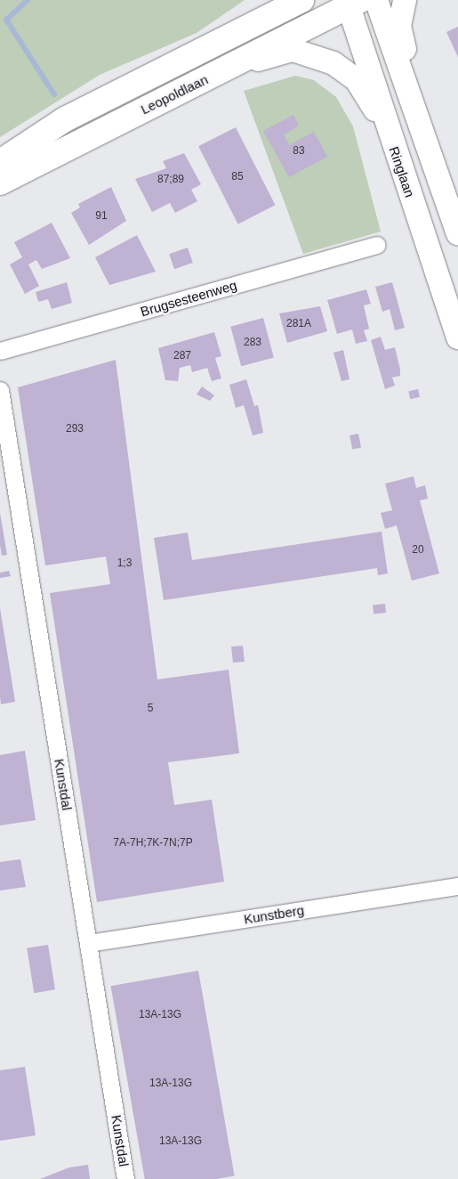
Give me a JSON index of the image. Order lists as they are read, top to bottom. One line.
{"streets":{"main road":["Leopoldlaan","Ringlaan"],"street":["Brugsesteenweg","Kunstdal","Kunstberg"]},"crossings":[["Leopoldlaan","Ringlaan"],["Kunstdal","Kunstberg"]],"house_numbers":["83","85","87;89","91","281A","283","287","293","20","1;3","5","7A-7H;7K-7N;7P","13A-13G","13A-13G","13A-13G"]}
